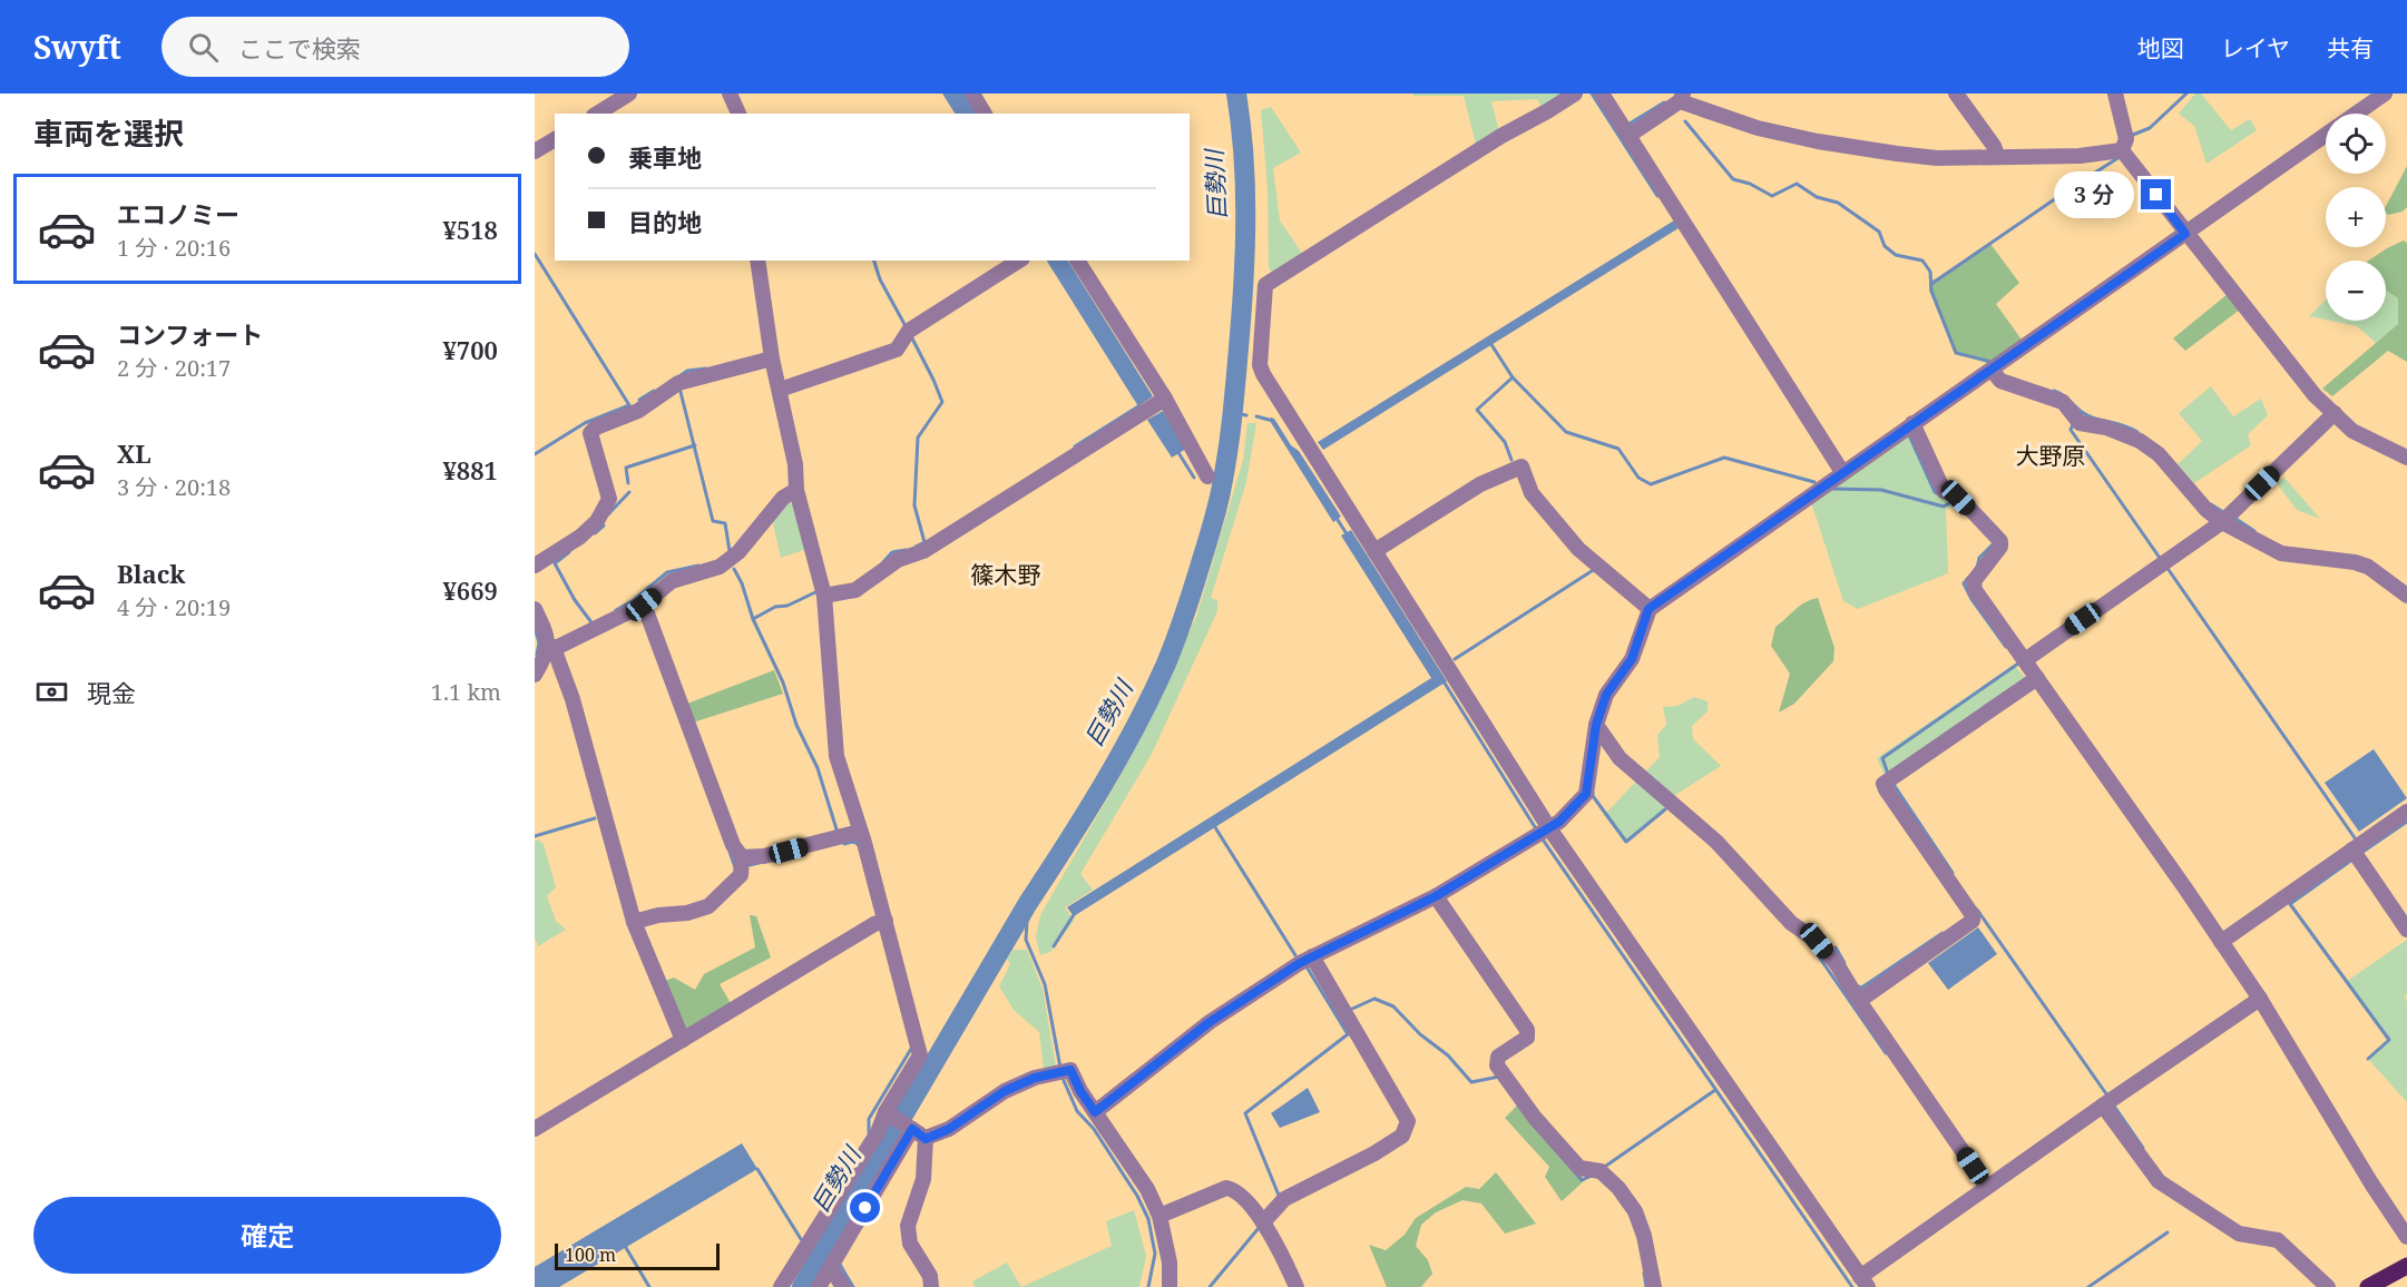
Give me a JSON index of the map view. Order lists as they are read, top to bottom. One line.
{"districts":["大野原","篠木野"],"water":["巨勢川"],"scale_bar":"100 m","page":{"header":"Swyft","search":"ここで検索","nav":["地図","レイヤ","共有"],"heading":"車両を選択","map_buttons":["+","−"],"banner":["乗車地","目的地"],"bubble":"3 分","list":[{"name":"エコノミー","note":"1 分 · 20:16","value":"¥518"},{"name":"コンフォート","note":"2 分 · 20:17","value":"¥700"},{"name":"XL","note":"3 分 · 20:18","value":"¥881"},{"name":"Black","note":"4 分 · 20:19","value":"¥669"}],"pay":["現金","1.1 km"],"buttons":"確定","scale":"100 m"}}
